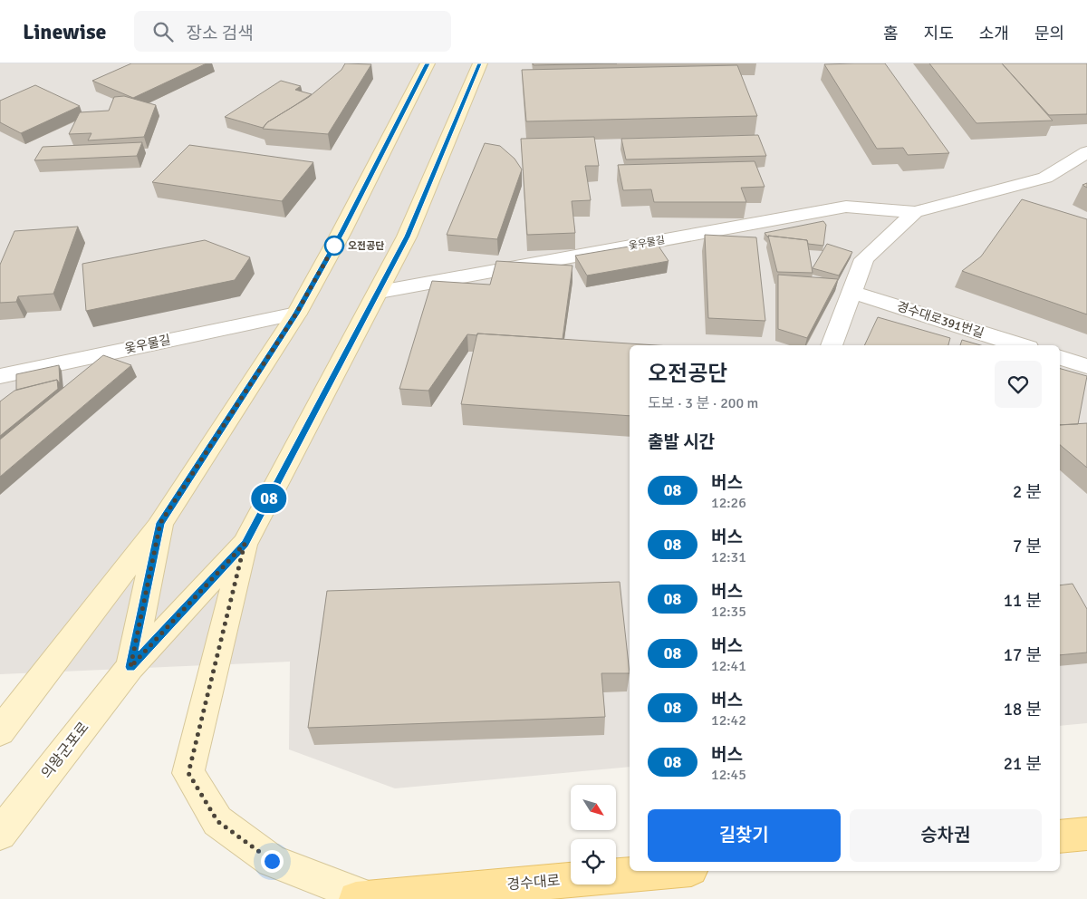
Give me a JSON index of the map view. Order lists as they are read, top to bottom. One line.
{"streets":{"main road":["경수대로"],"street":["옻우물길","경수대로391번길","의왕군포로"]},"crossings":[["옻우물길","의왕군포로"]],"places":["오전공단"],"lines":["bus line 08"],"north":"bottom right","page":{"header":"Linewise","search":"장소 검색","nav":["홈","지도","소개","문의"],"on_map":"08","heading":[["오전공단","도보 · 3 분 · 200 m"],"출발 시간"],"list":[{"mark":"08","name":"버스","note":"12:26","value":"2 분"},{"mark":"08","name":"버스","note":"12:31","value":"7 분"},{"mark":"08","name":"버스","note":"12:35","value":"11 분"},{"mark":"08","name":"버스","note":"12:41","value":"17 분"},{"mark":"08","name":"버스","note":"12:42","value":"18 분"},{"mark":"08","name":"버스","note":"12:45","value":"21 분"}],"buttons":["길찾기","승차권"]}}
